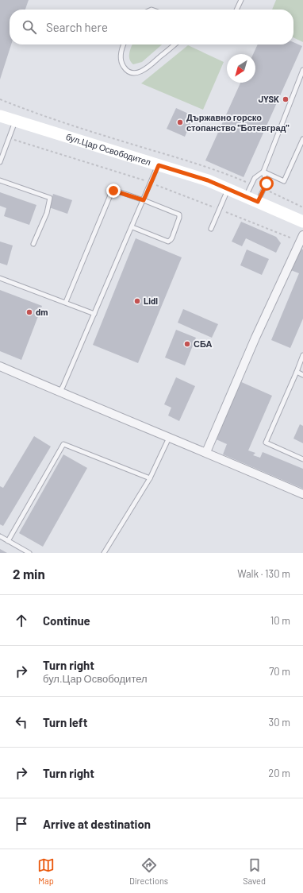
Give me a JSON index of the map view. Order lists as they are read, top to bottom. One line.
{"streets":{"street":["бул.Цар Освободител"]},"places":["JYSK","Държавно горско стопанство \"Ботевград\"","Lidl","dm","СБА"],"north":"bottom left","page":{"search":"Search here","heading":["2 min","Walk · 130 m"],"list":[["Continue","10 m"],["Turn right","бул.Цар Освободител","70 m"],["Turn left","30 m"],["Turn right","20 m"],"Arrive at destination"],"nav":["Map","Directions","Saved"]}}
